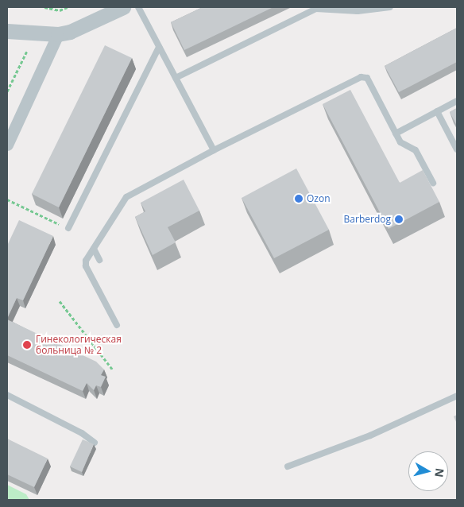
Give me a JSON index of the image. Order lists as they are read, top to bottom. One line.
{"places":["Ozon","Barberdog","Гинекологическая больница № 2"],"north":"right"}
